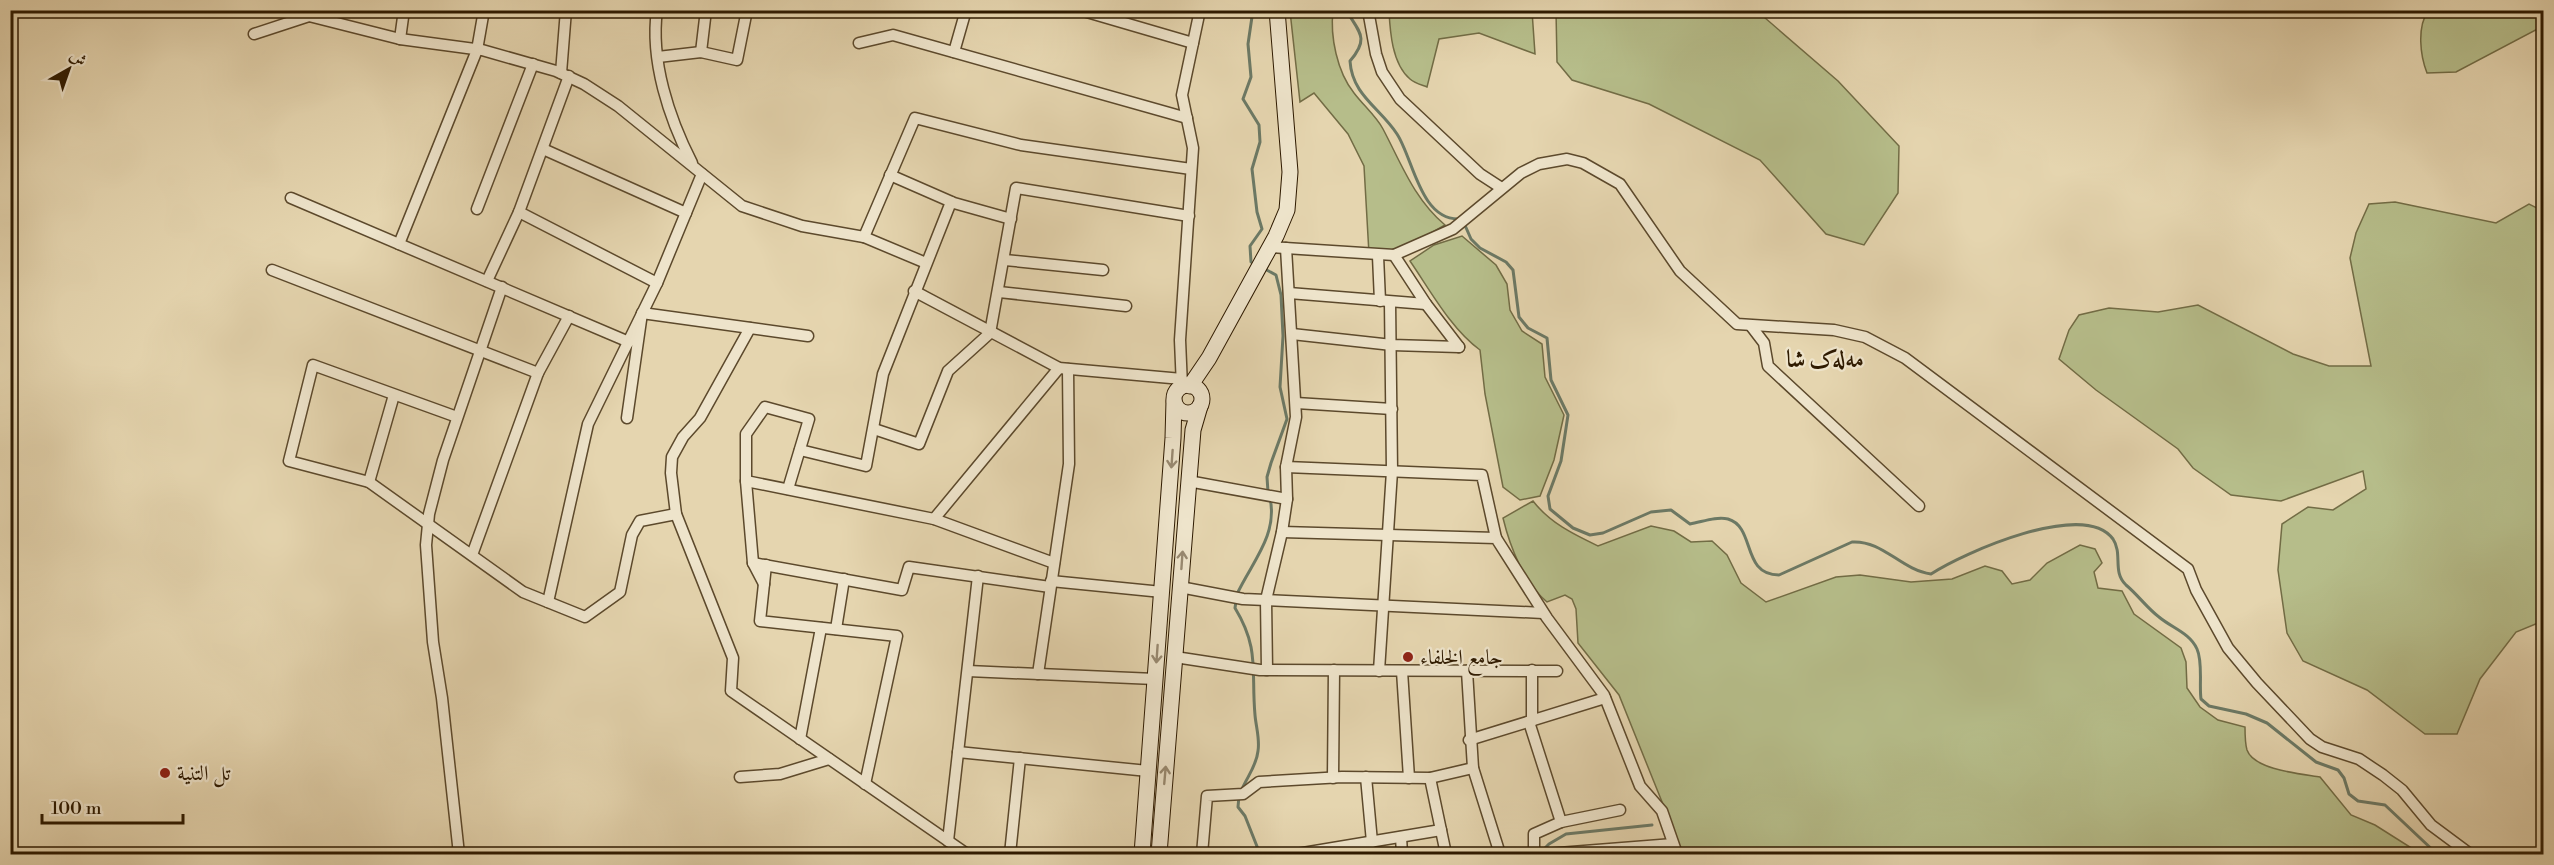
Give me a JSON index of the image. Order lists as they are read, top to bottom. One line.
{"districts":["مەلەک شا"],"places":["جامع الخلفاء","تل التنية"],"scale_bar":"100 m","north":"top right"}
